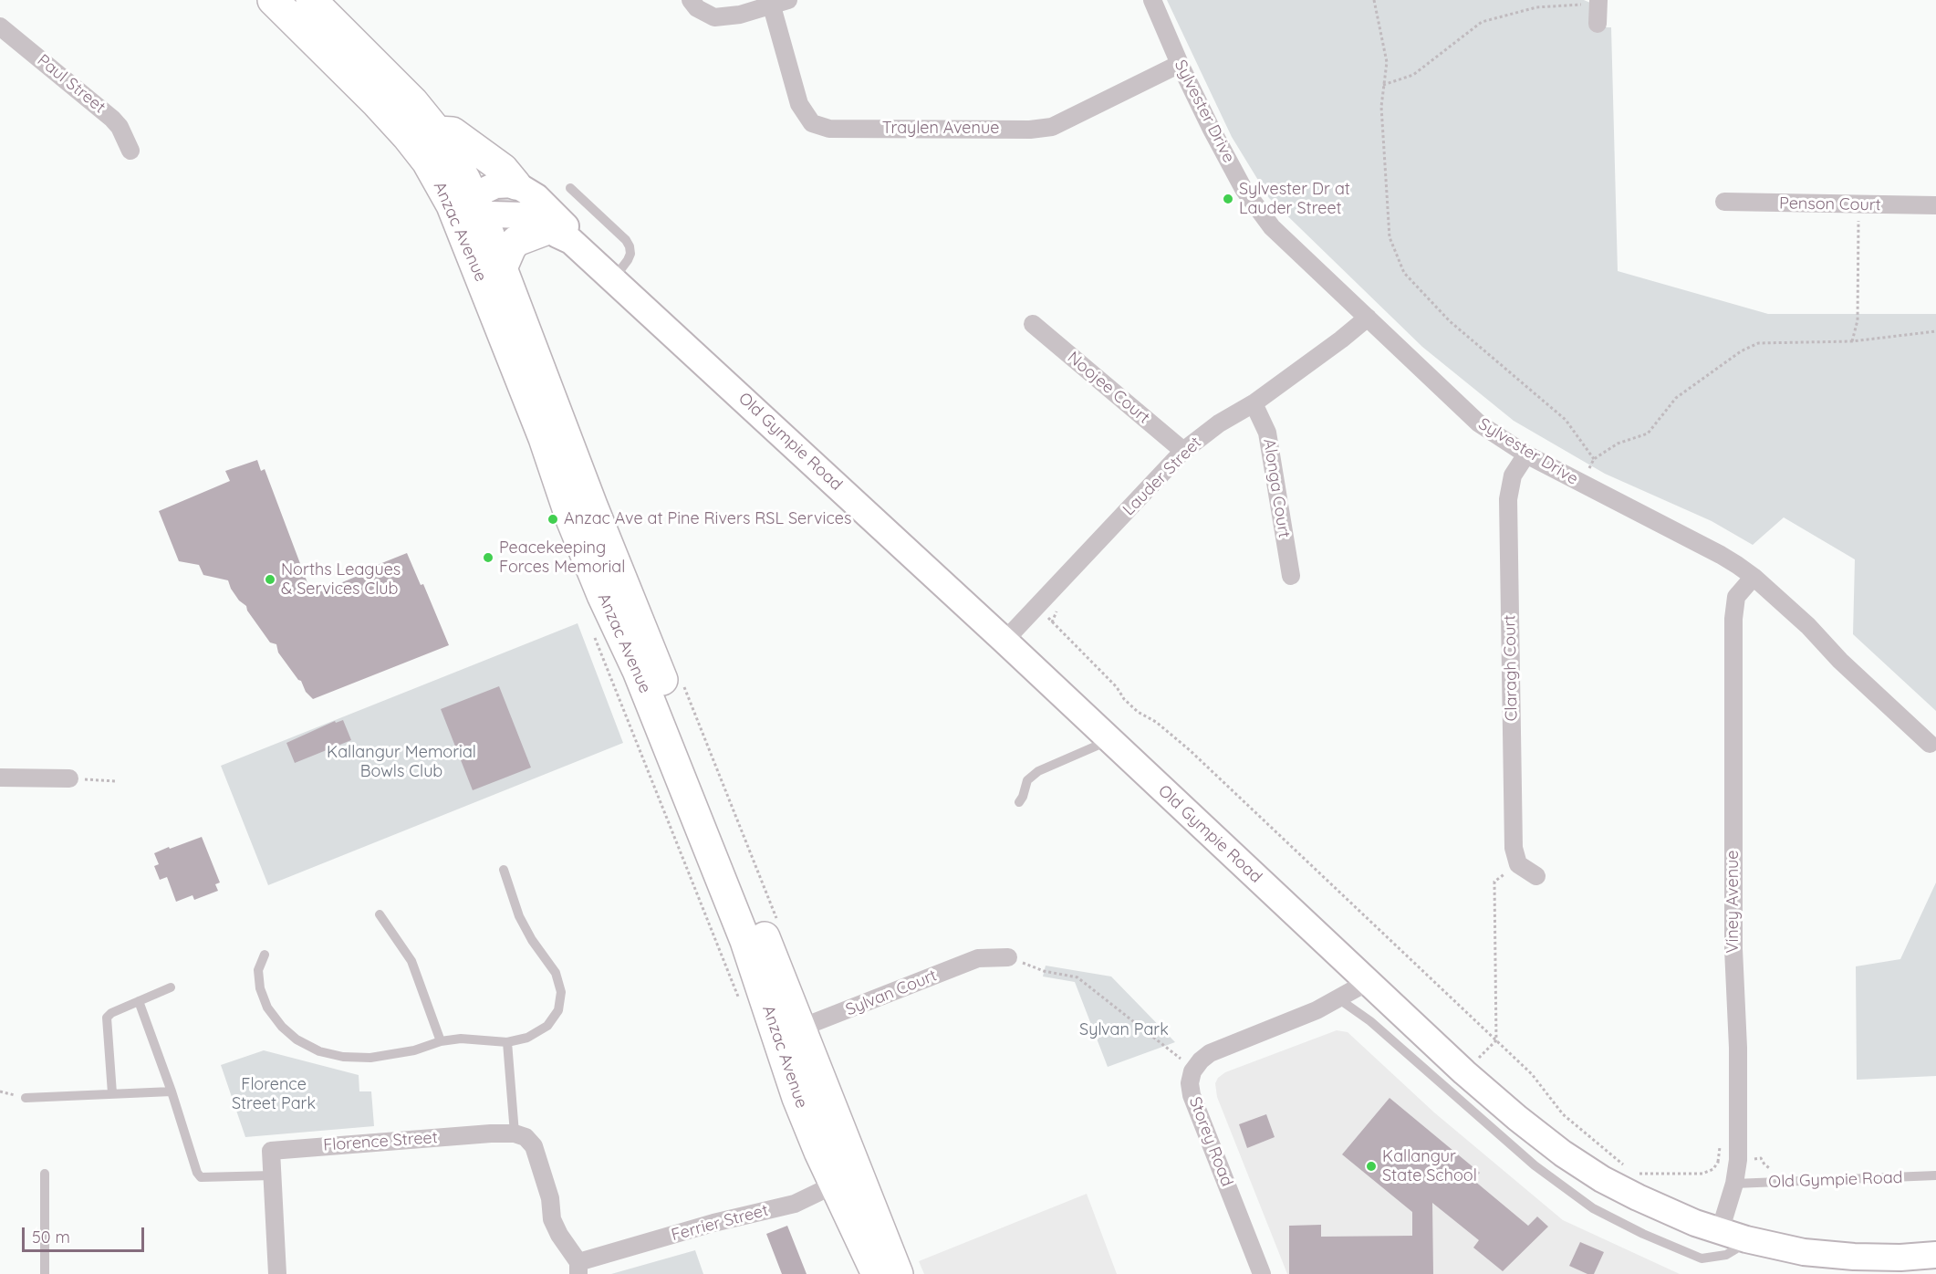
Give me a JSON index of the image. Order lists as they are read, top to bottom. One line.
{"streets":{"highway":["Anzac Avenue"],"main road":["Old Gympie Road"],"street":["Paul Street","Sylvester Drive","Traylen Avenue","Penson Court","Noojee Court","Lauder Street","Alonga Court","Claragh Court","Viney Avenue","Sylvan Court","Florence Street","Storey Road","Ferrier Street"]},"crossings":[["Sylvester Drive","Traylen Avenue"],["Sylvester Drive","Lauder Street"],["Sylvester Drive","Claragh Court"],["Sylvester Drive","Viney Avenue"],["Anzac Avenue","Old Gympie Road"],["Anzac Avenue","Sylvan Court"],["Anzac Avenue","Ferrier Street"],["Noojee Court","Lauder Street"],["Old Gympie Road","Lauder Street"],["Old Gympie Road","Viney Avenue"],["Lauder Street","Alonga Court"]],"parks":["Kallangur Memorial Bowls Club","Sylvan Park","Florence Street Park"],"places":["Sylvester Dr at Lauder Street","Anzac Ave at Pine Rivers RSL Services","Peacekeeping Forces Memorial","Norths Leagues & Services Club","Kallangur State School"],"scale_bar":"50 m"}
